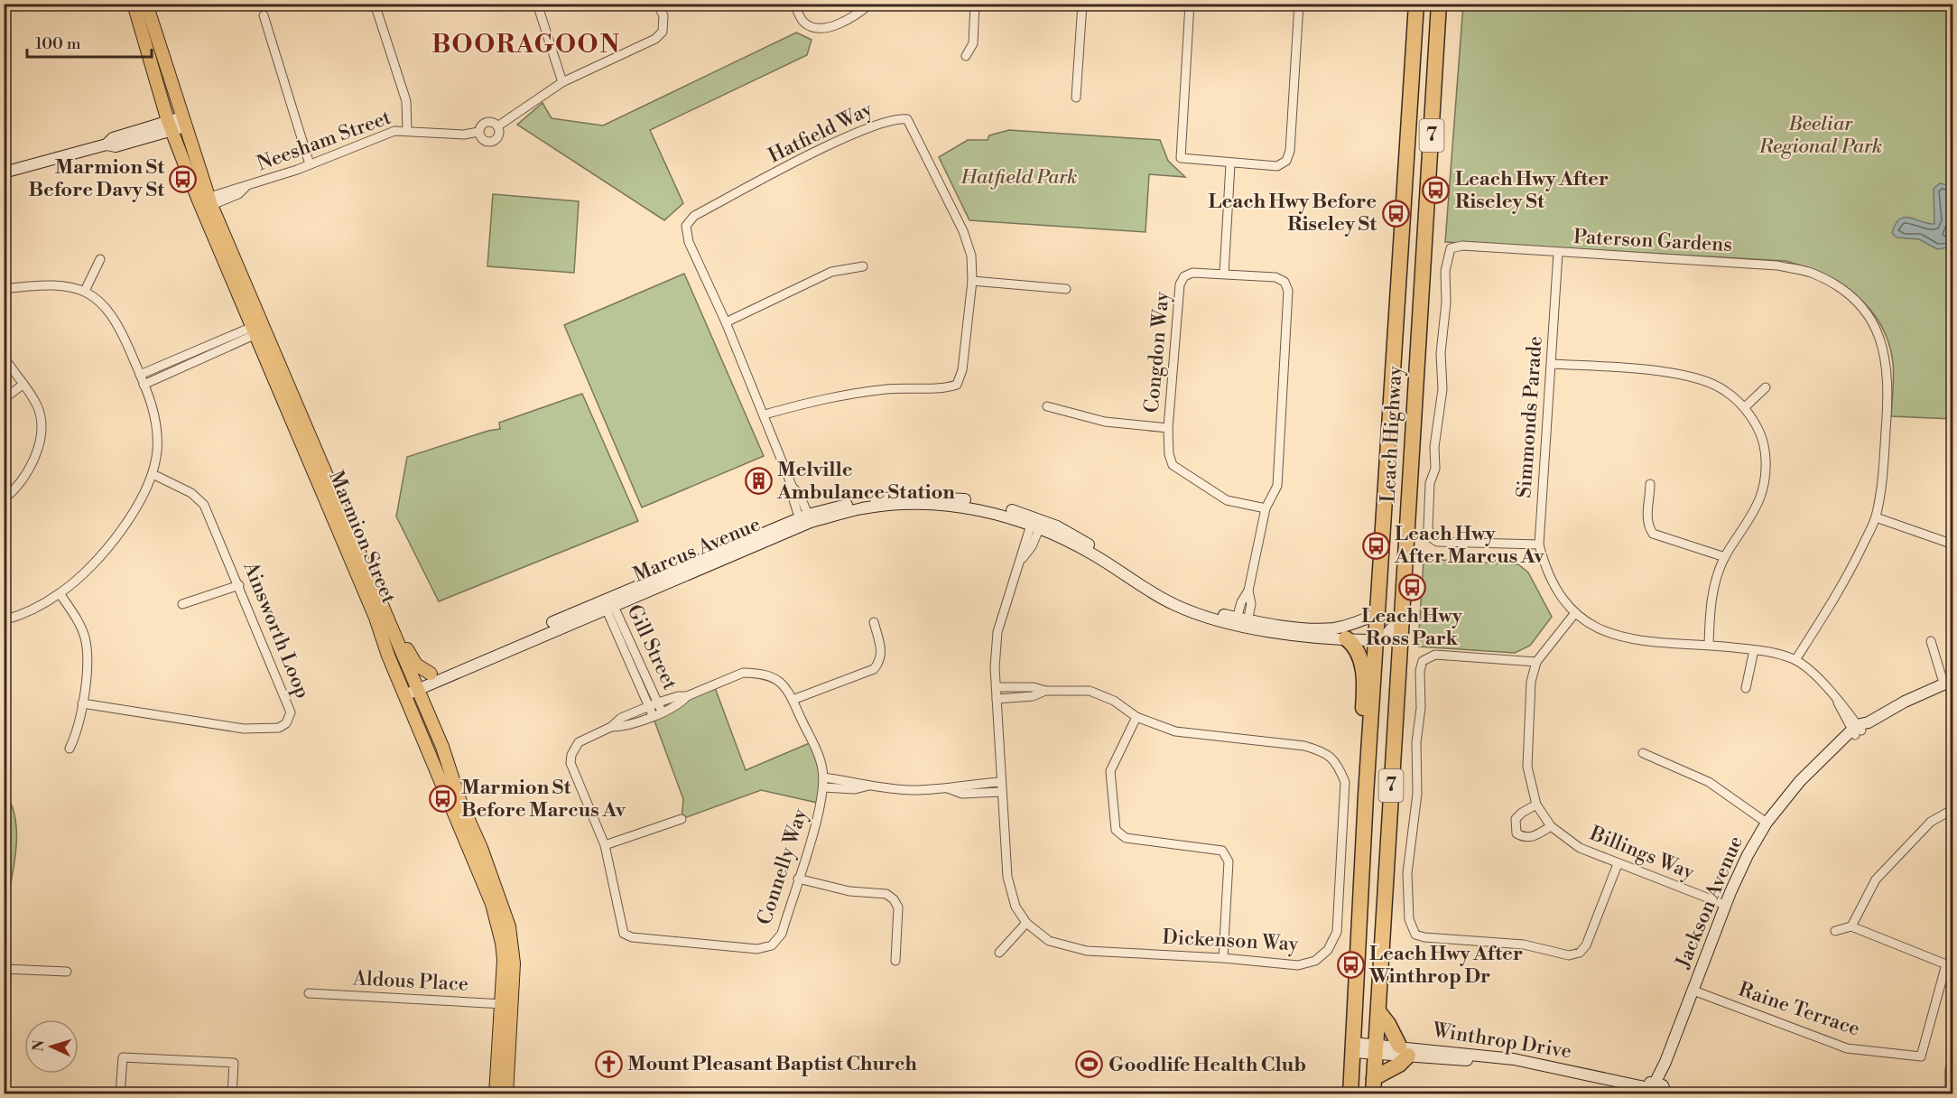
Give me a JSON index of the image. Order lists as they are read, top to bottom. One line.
{"streets":{"highway":["7","Leach Highway"],"main road":["Marmion Street"],"street":["Hatfield Way","Neesham Street","Paterson Gardens","Congdon Way","Simmonds Parade","Marcus Avenue","Ainsworth Loop","Gill Street","Billings Way","Connelly Way","Jackson Avenue","Dickenson Way","Aldous Place","Raine Terrace","Winthrop Drive"]},"crossings":[["Hatfield Way","Marcus Avenue"],["Neesham Street","Marmion Street"],["Paterson Gardens","Simmonds Parade"],["Congdon Way","Marcus Avenue"],["Simmonds Parade","Billings Way"],["Simmonds Parade","Jackson Avenue"],["Leach Highway","Marcus Avenue"],["Leach Highway","Winthrop Drive"],["Marmion Street","Marcus Avenue"],["Marmion Street","Aldous Place"],["Marcus Avenue","Gill Street"],["Marcus Avenue","Dickenson Way"],["Gill Street","Connelly Way"],["Billings Way","Jackson Avenue"],["Jackson Avenue","Raine Terrace"],["Jackson Avenue","Winthrop Drive"]],"districts":["BOORAGOON"],"parks":["Beeliar Regional Park","Hatfield Park"],"places":{"bus stop":["Marmion St Before Davy St","Leach Hwy After Riseley St","Leach Hwy Before Riseley St","Leach Hwy After Marcus Av","Leach Hwy Ross Park","Marmion St Before Marcus Av","Leach Hwy After Winthrop Dr"],"building":["Melville Ambulance Station"],"church":["Mount Pleasant Baptist Church"],"sports":["Goodlife Health Club"]},"scale_bar":"100 m","north":"left"}
